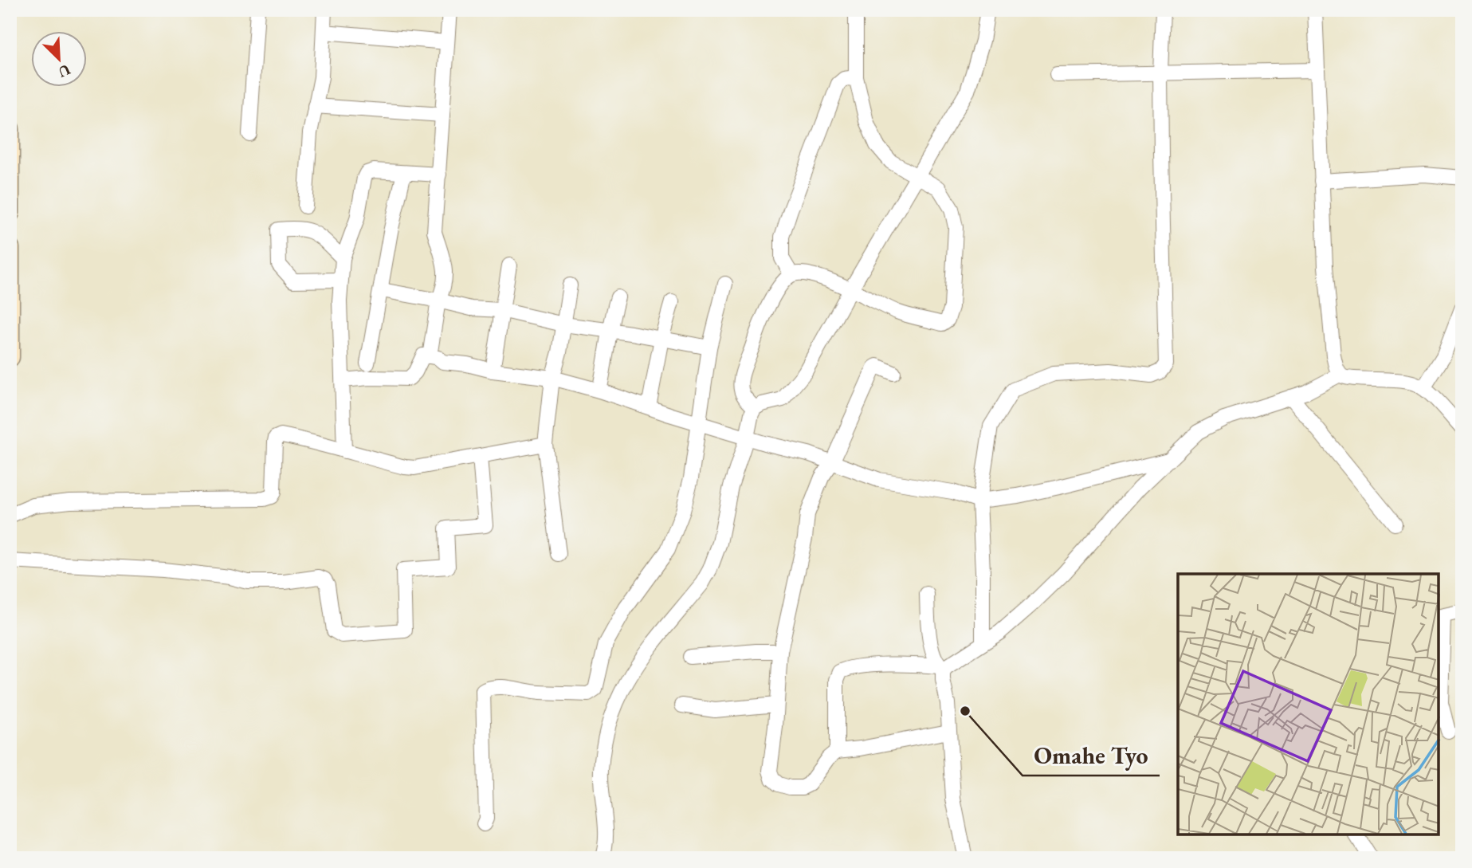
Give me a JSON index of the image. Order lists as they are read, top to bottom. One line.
{"places":["Omahe Tyo"],"north":"bottom right"}
